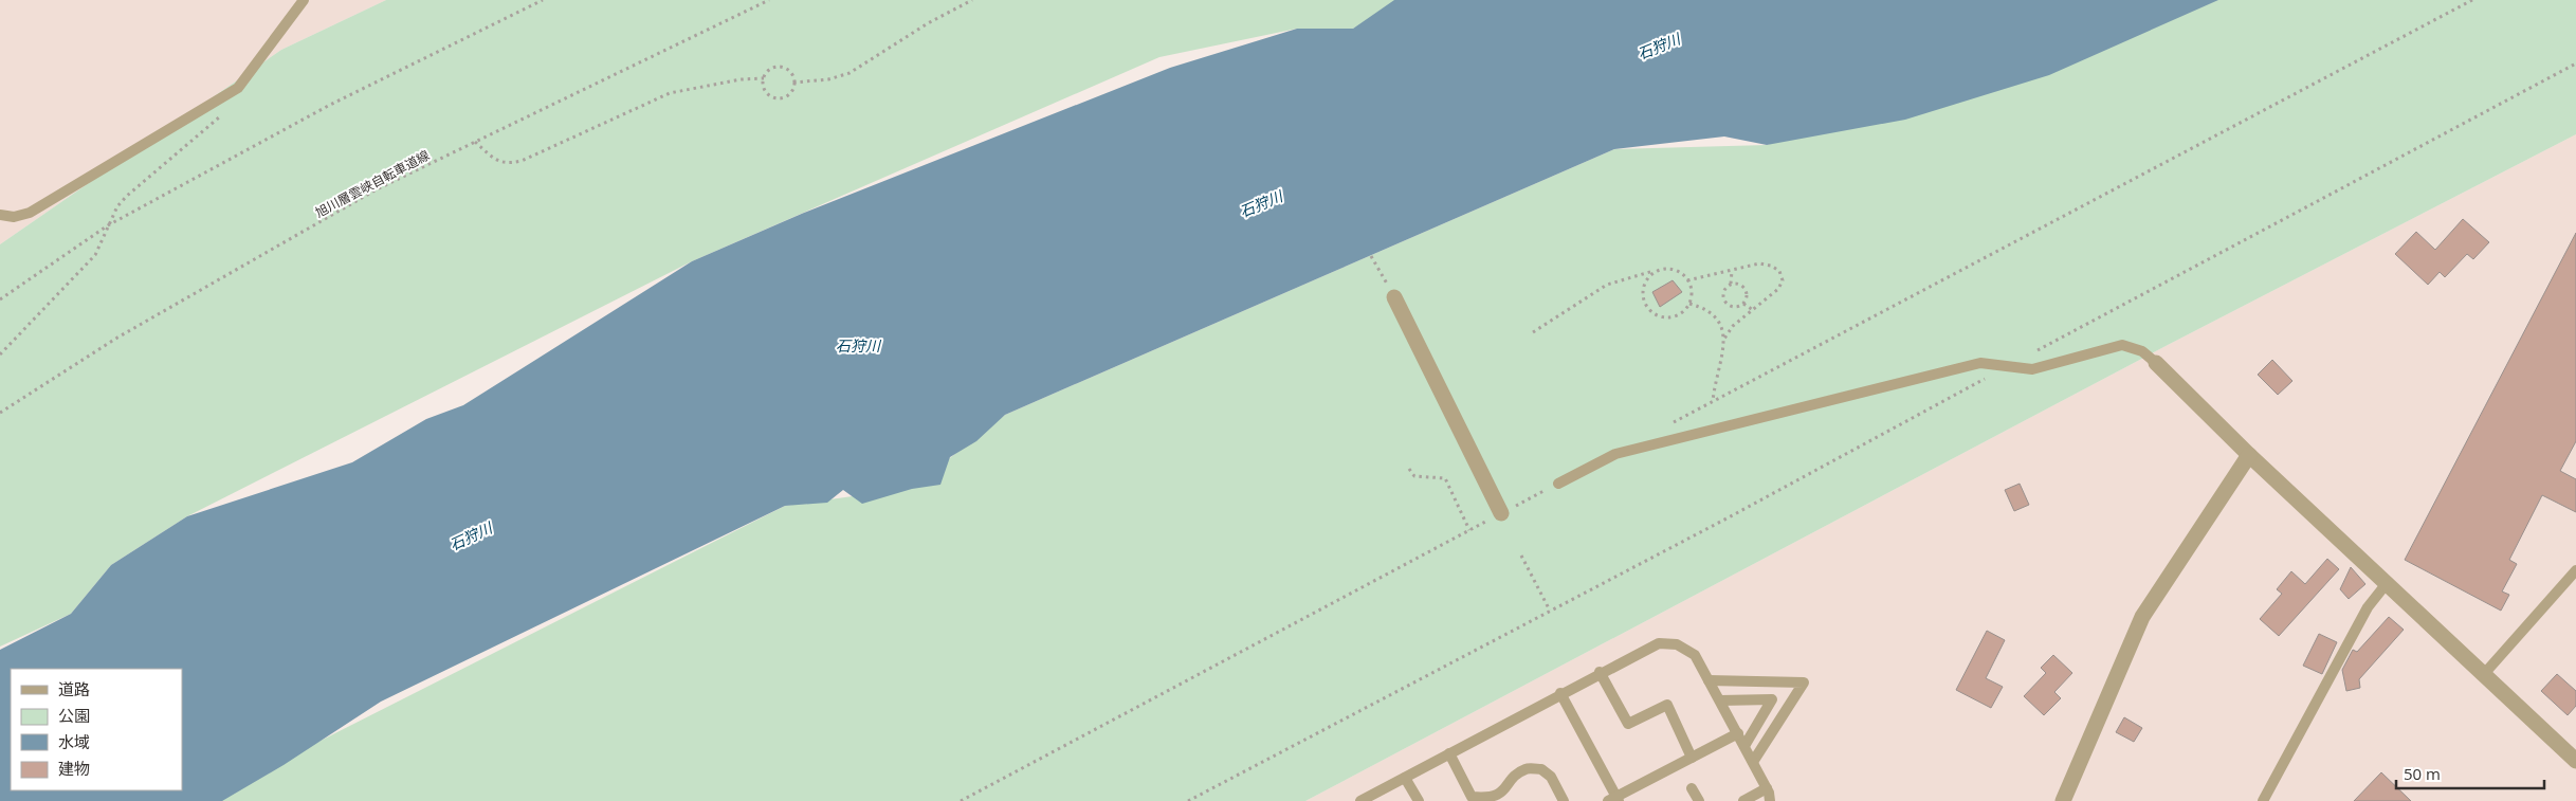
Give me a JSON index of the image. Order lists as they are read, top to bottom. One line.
{"streets":{"path":["旭川層雲峡自転車道線"]},"water":["石狩川"],"legend":["道路","公園","水域","建物"],"scale_bar":"50 m"}
